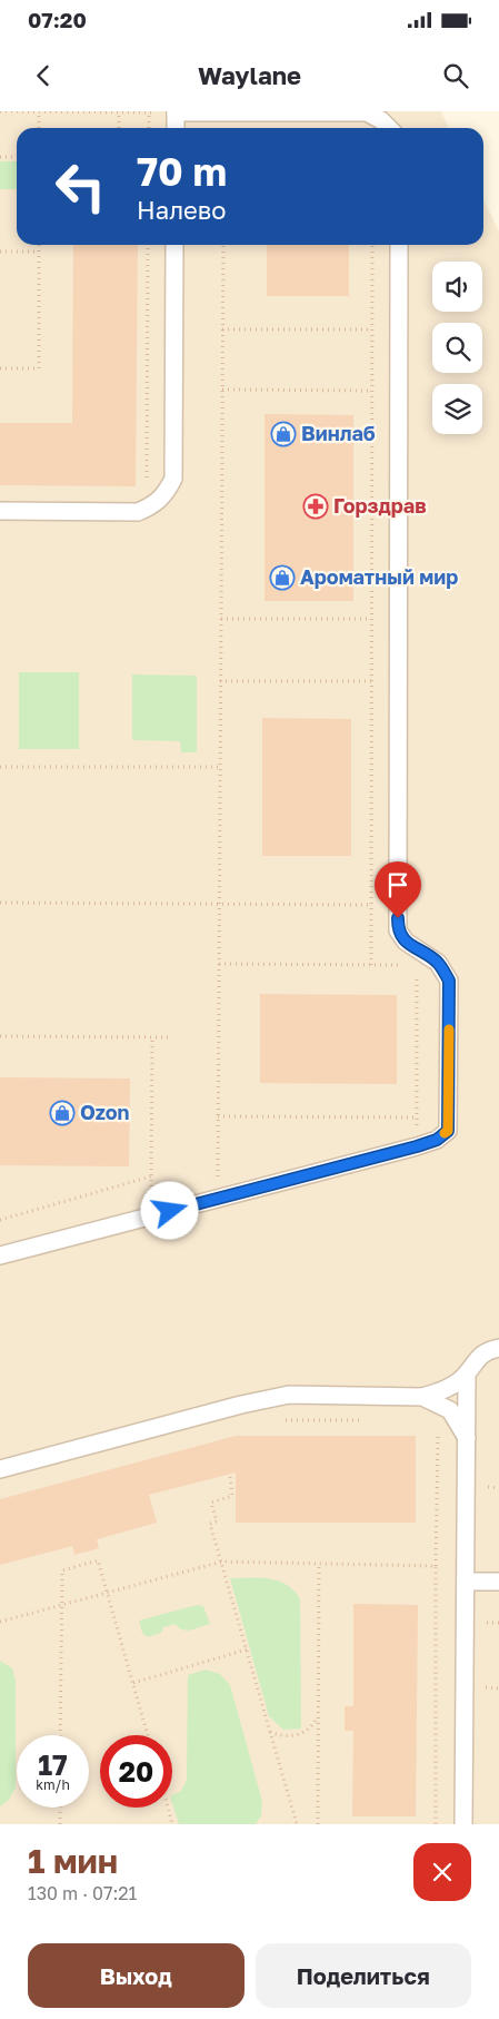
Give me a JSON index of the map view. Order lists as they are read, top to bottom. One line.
{"places":{"shop":["Винлаб","Ароматный мир","Ozon"],"pharmacy":["Горздрав"]},"page":{"status":"07:20","header":"Waylane","turn":["70 m","Налево"],"speed":"17 km/h","limit":"20","heading":["1 мин","130 m · 07:21"],"buttons":["Выход","Поделиться"]}}
